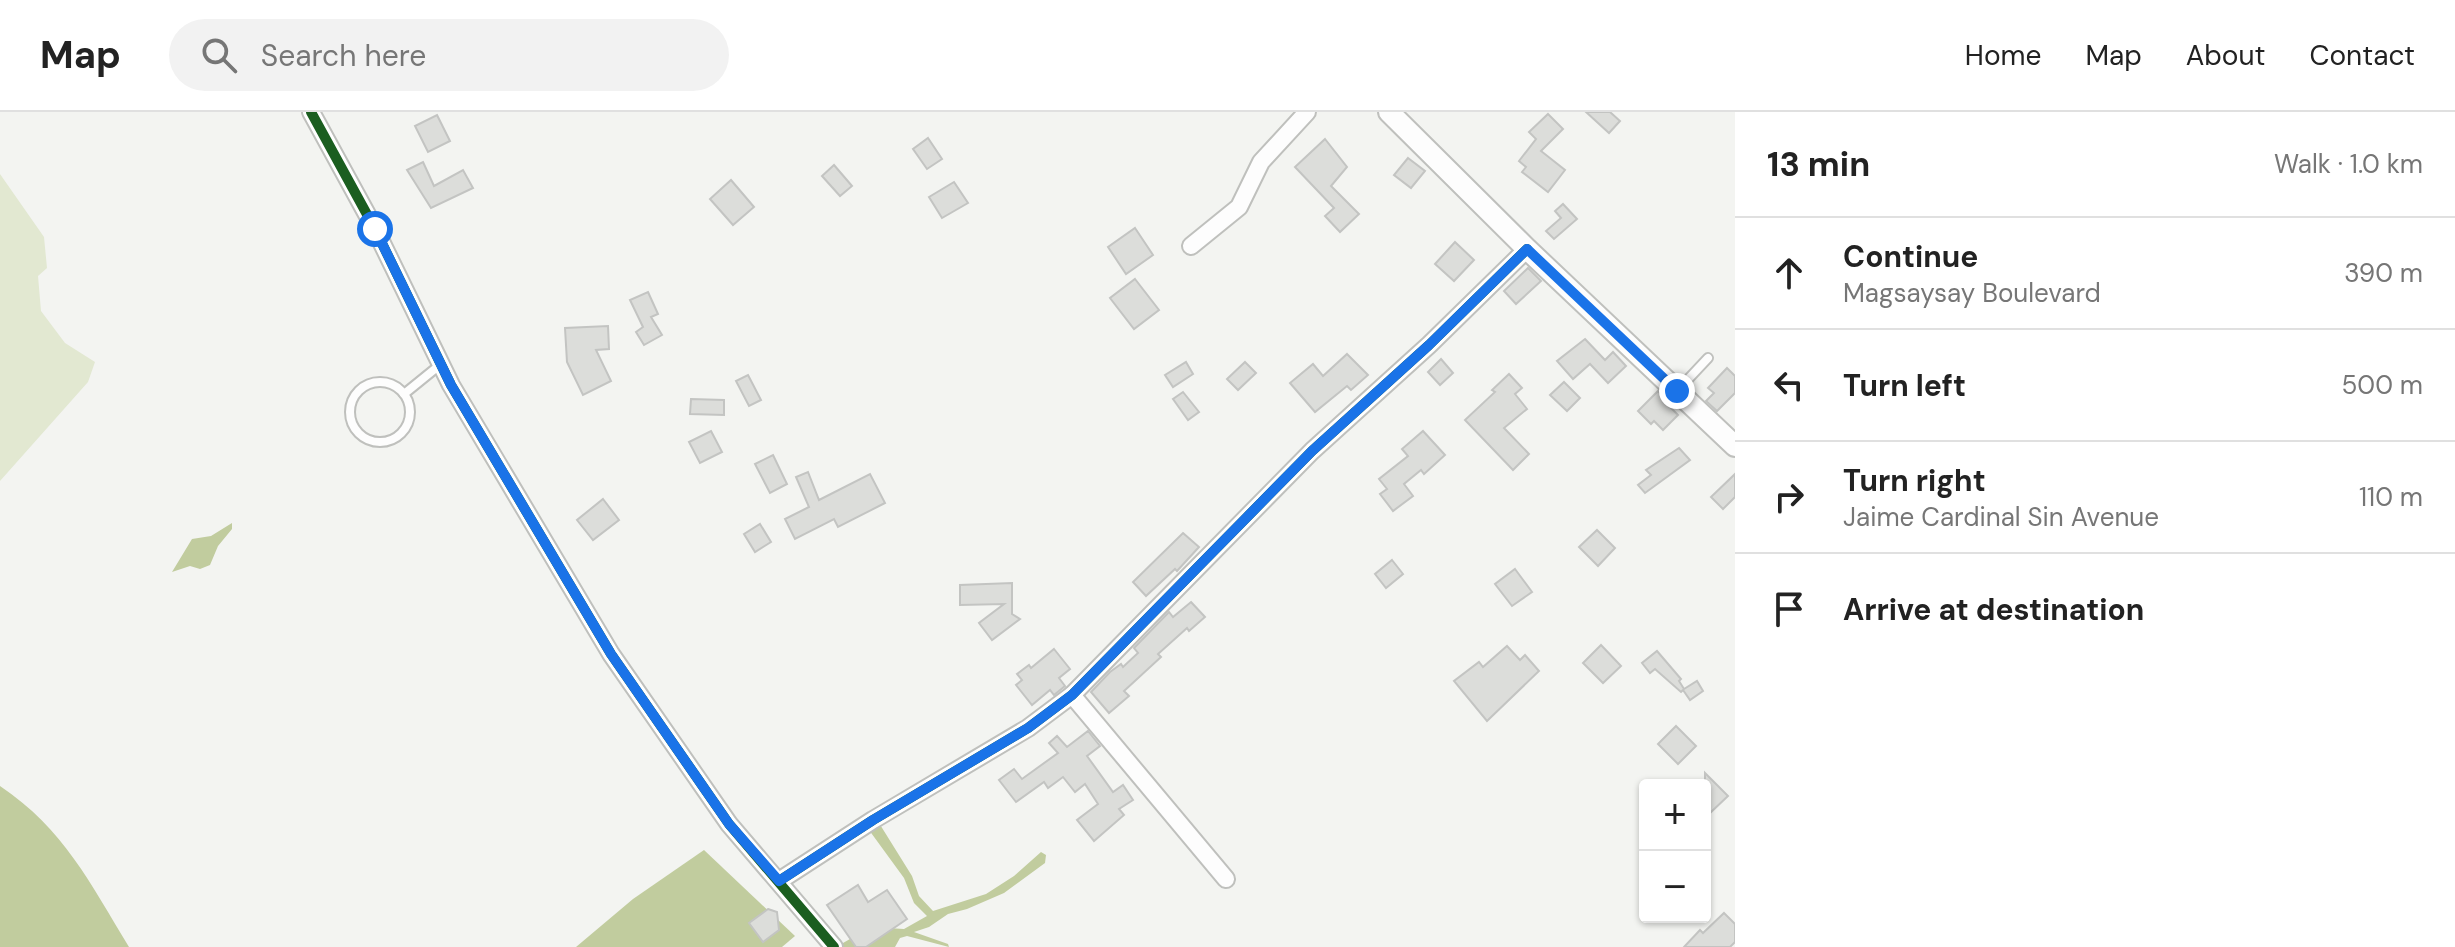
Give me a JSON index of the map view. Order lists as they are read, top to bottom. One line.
{"page":{"header":"Map","search":"Search here","nav":["Home","Map","About","Contact"],"heading":["13 min","Walk · 1.0 km"],"list":[["Continue","Magsaysay Boulevard","390 m"],["Turn left","500 m"],["Turn right","Jaime Cardinal Sin Avenue","110 m"],"Arrive at destination"],"map_buttons":["+","−"]}}
